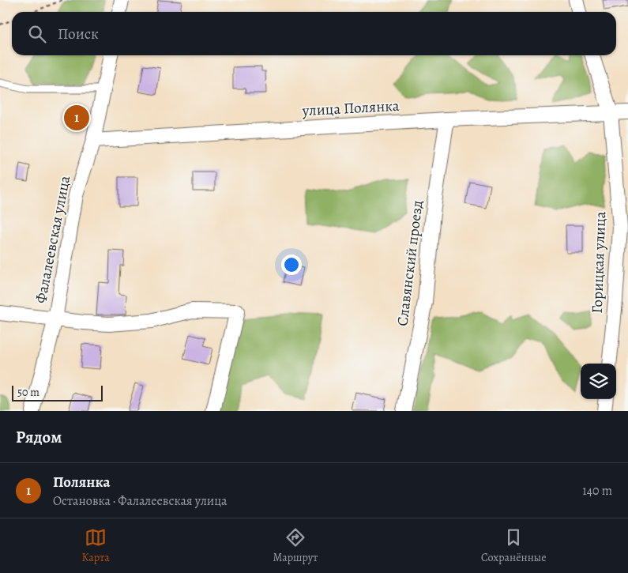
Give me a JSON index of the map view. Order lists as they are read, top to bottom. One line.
{"streets":{"street":["улица Полянка","Фалалеевская улица","Горицкая улица","Славянский проезд"]},"crossings":[["улица Полянка","Фалалеевская улица"],["улица Полянка","Горицкая улица"],["улица Полянка","Славянский проезд"]],"scale_bar":"50 m","page":{"search":"Поиск","pins":"1","scale":"50 m","heading":"Рядом","list":[{"mark":"1","name":"Полянка","note":"Остановка · Фалалеевская улица","value":"140 m"}],"nav":["Карта","Маршрут","Сохранённые"]}}
